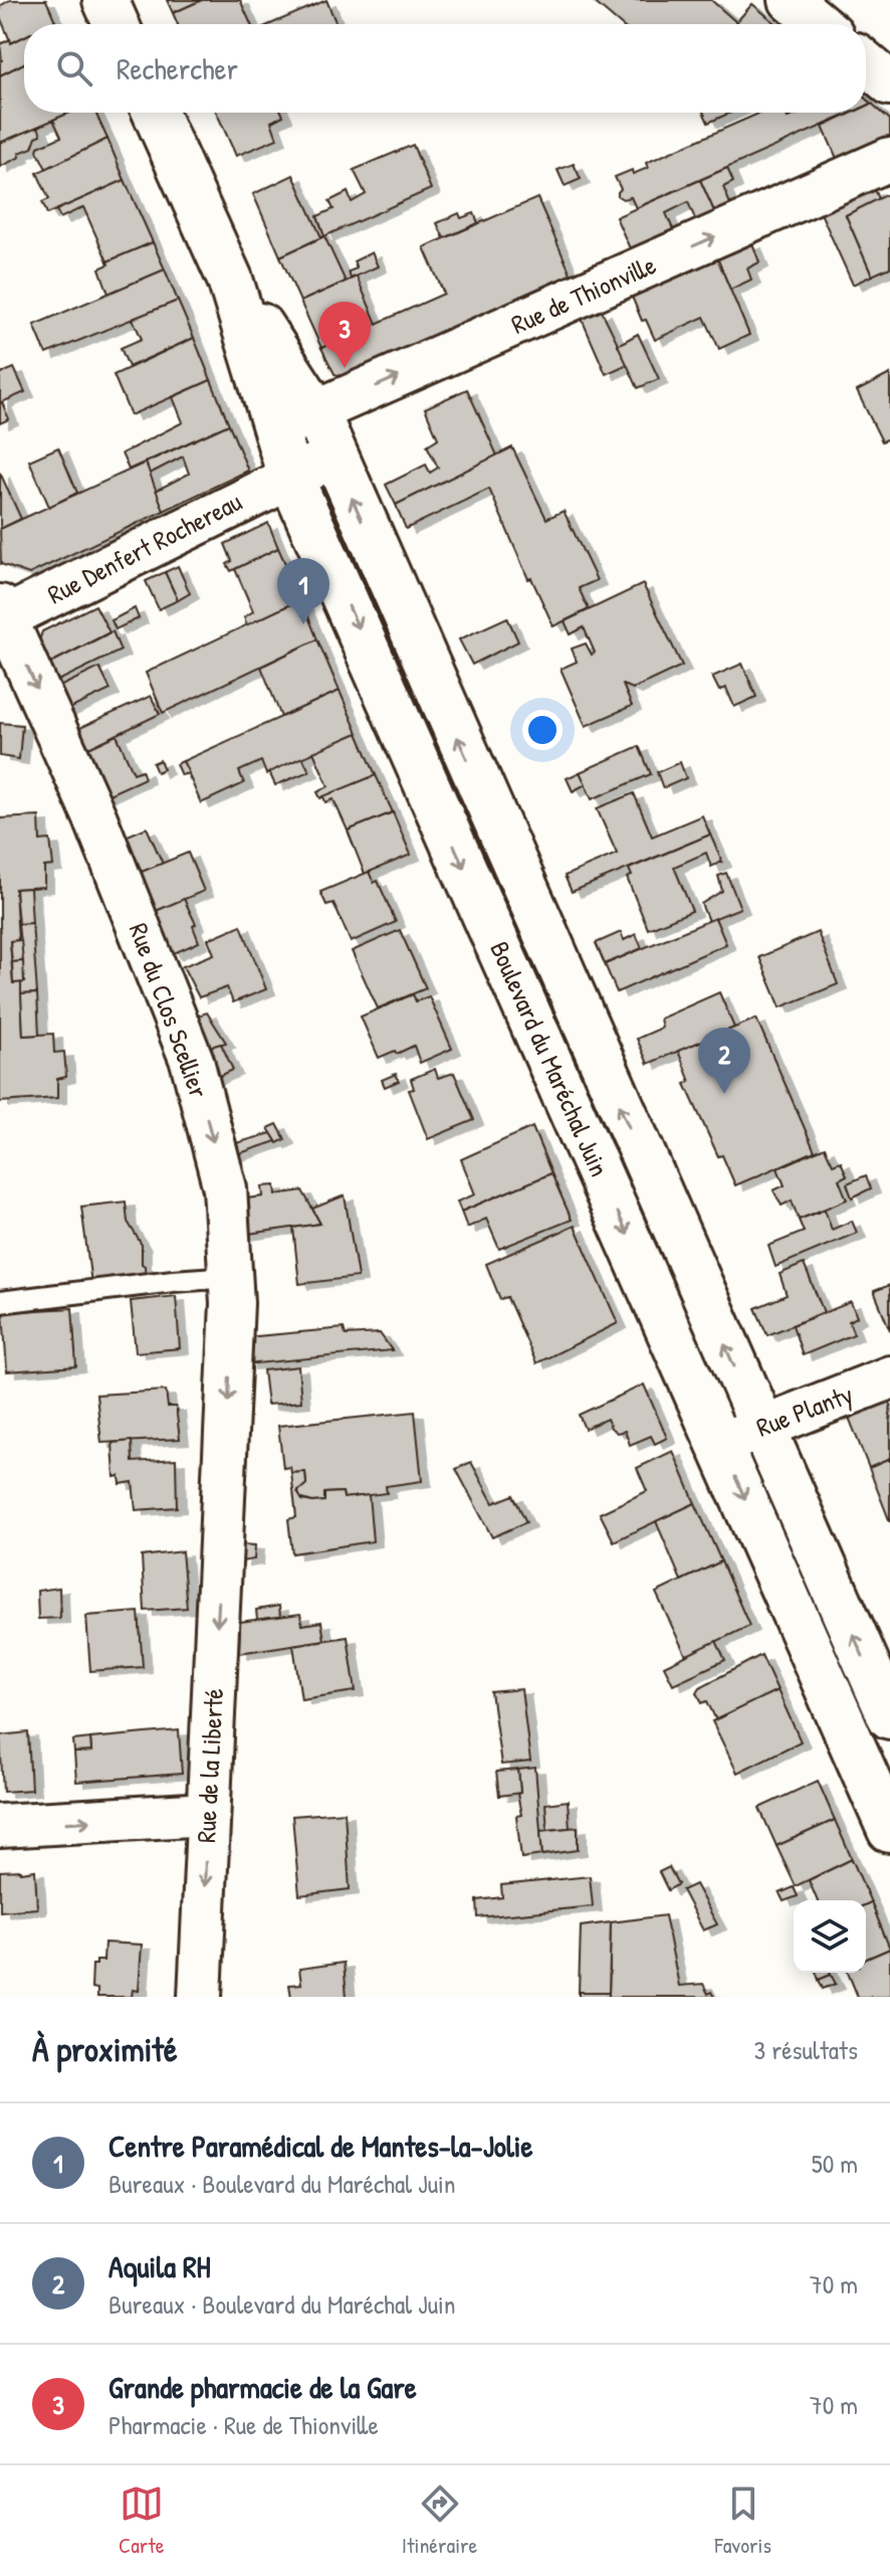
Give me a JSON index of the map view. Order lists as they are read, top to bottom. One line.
{"streets":{"main road":["Boulevard du Maréchal Juin"],"street":["Rue de Thionville","Rue Denfert Rochereau","Rue du Clos Scellier","Rue Planty","Rue de la Liberté"]},"crossings":[["Rue de Thionville","Boulevard du Maréchal Juin"],["Rue Denfert Rochereau","Rue du Clos Scellier"],["Rue Denfert Rochereau","Boulevard du Maréchal Juin"],["Rue du Clos Scellier","Rue de la Liberté"],["Boulevard du Maréchal Juin","Rue Planty"]],"one_way":["Rue de Thionville","Rue du Clos Scellier","Rue de la Liberté"],"page":{"search":"Rechercher","pins":["3","1","2"],"heading":["À proximité","3 résultats"],"list":[{"mark":"1","name":"Centre Paramédical de Mantes-la-Jolie","note":"Bureaux · Boulevard du Maréchal Juin","value":"50 m"},{"mark":"2","name":"Aquila RH","note":"Bureaux · Boulevard du Maréchal Juin","value":"70 m"},{"mark":"3","name":"Grande pharmacie de la Gare","note":"Pharmacie · Rue de Thionville","value":"70 m"}],"nav":["Carte","Itinéraire","Favoris"]}}
